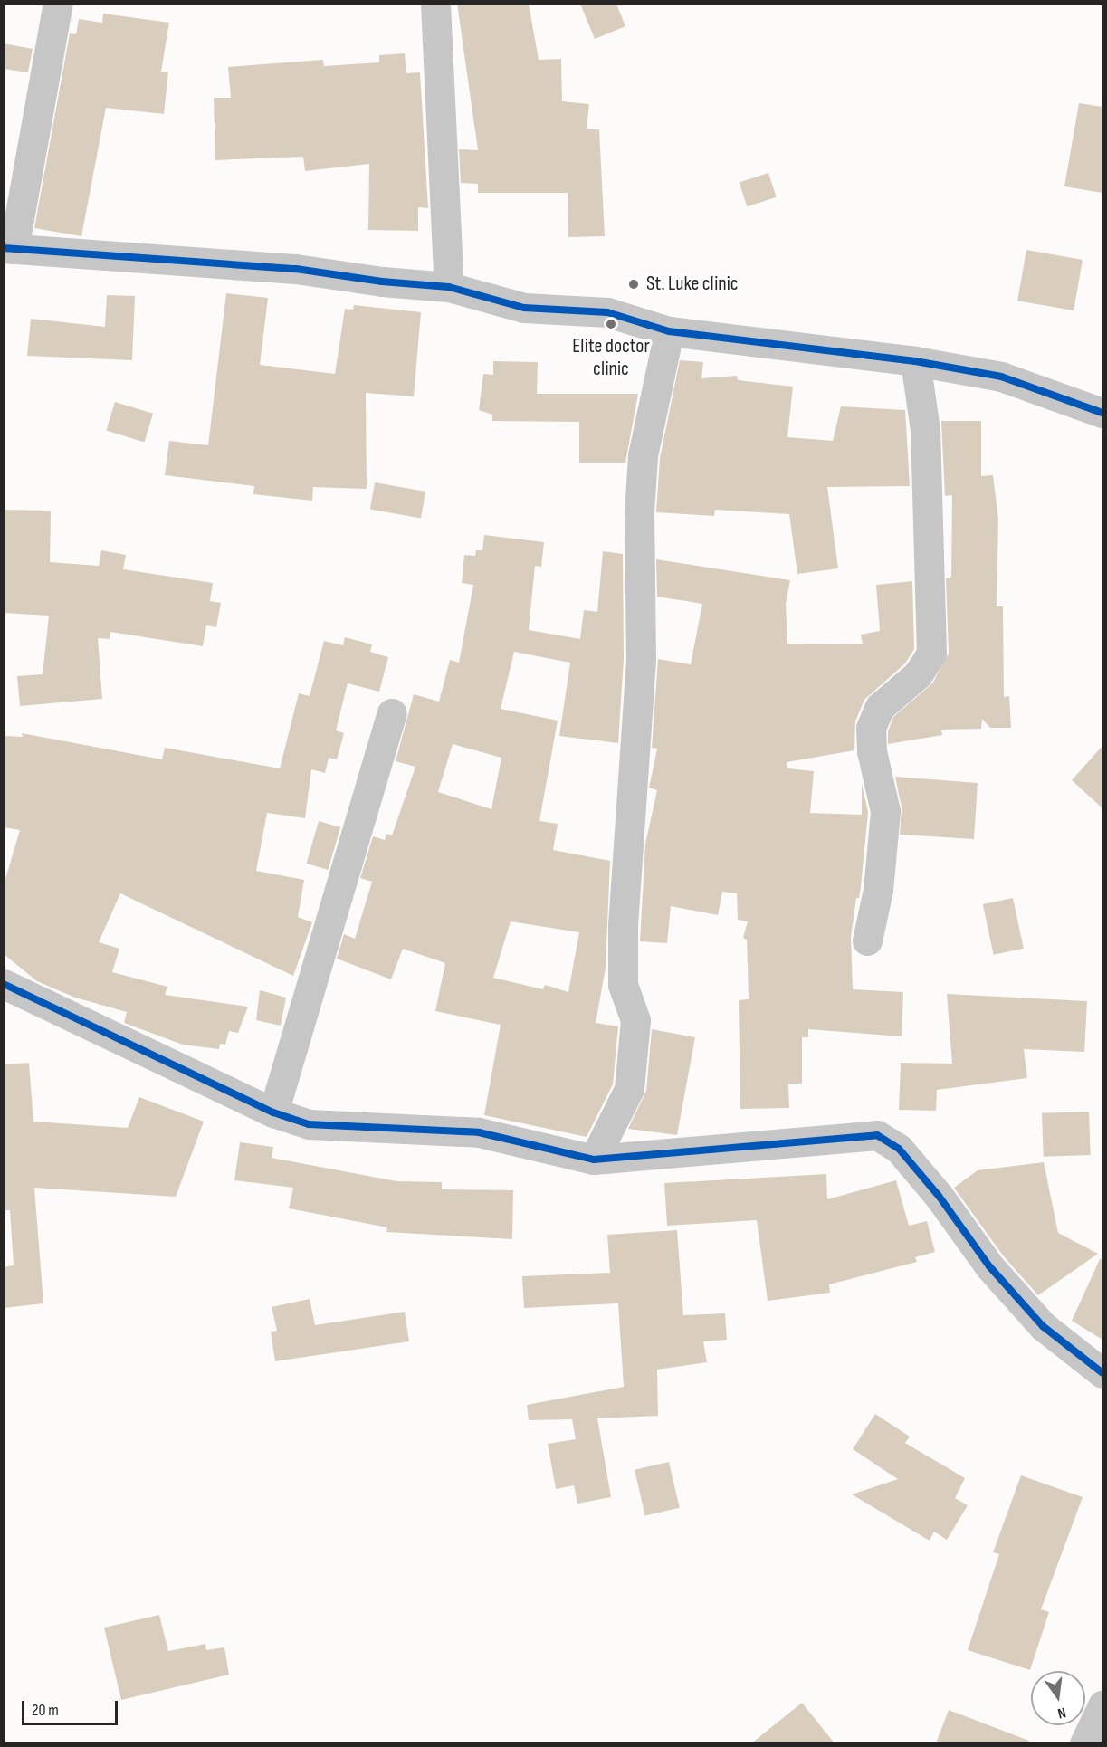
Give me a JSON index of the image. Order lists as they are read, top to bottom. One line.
{"places":["St. Luke clinic","Elite doctor clinic"],"scale_bar":"20 m","north":"bottom"}
